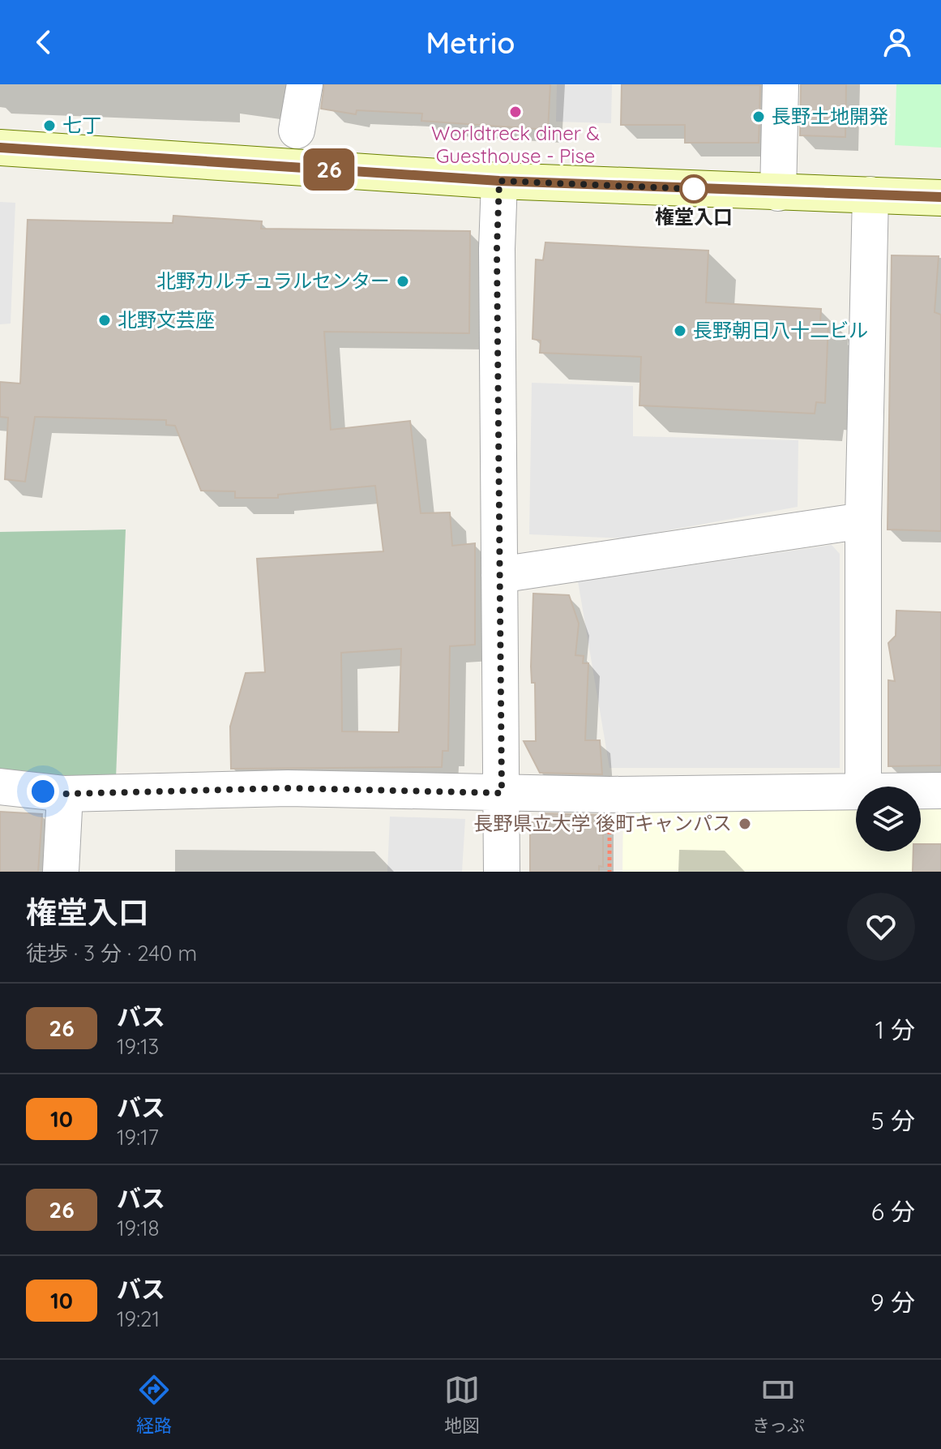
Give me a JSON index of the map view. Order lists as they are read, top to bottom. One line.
{"places":["Worldtreck diner & Guesthouse - Pise","長野土地開発","七丁","権堂入口","北野カルチュラルセンター","北野文芸座","長野朝日八十二ビル","長野県立大学 後町キャンパス"],"lines":["bus line 26"],"page":{"header":"Metrio","on_map":"26","heading":["権堂入口","徒歩 · 3 分 · 240 m"],"list":[{"mark":"26","name":"バス","note":"19:13","value":"1 分"},{"mark":"10","name":"バス","note":"19:17","value":"5 分"},{"mark":"26","name":"バス","note":"19:18","value":"6 分"},{"mark":"10","name":"バス","note":"19:21","value":"9 分"}],"tabs":["経路","地図","きっぷ"]}}
